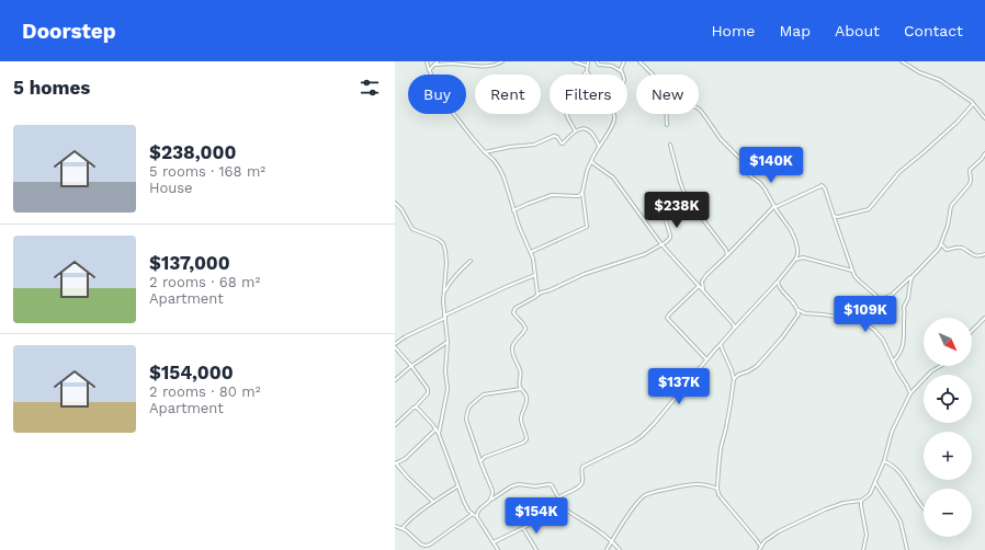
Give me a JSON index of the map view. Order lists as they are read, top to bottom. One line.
{"north":"bottom right","page":{"header":"Doorstep","nav":["Home","Map","About","Contact"],"heading":"5 homes","chip":["Buy","Rent","Filters","New"],"list":[{"name":"$238,000","note":"5 rooms · 168 m² · House"},{"name":"$137,000","note":"2 rooms · 68 m² · Apartment"},{"name":"$154,000","note":"2 rooms · 80 m² · Apartment"}],"price":["$140K","$238K","$109K","$137K","$154K"],"map_buttons":["+","−"]}}
